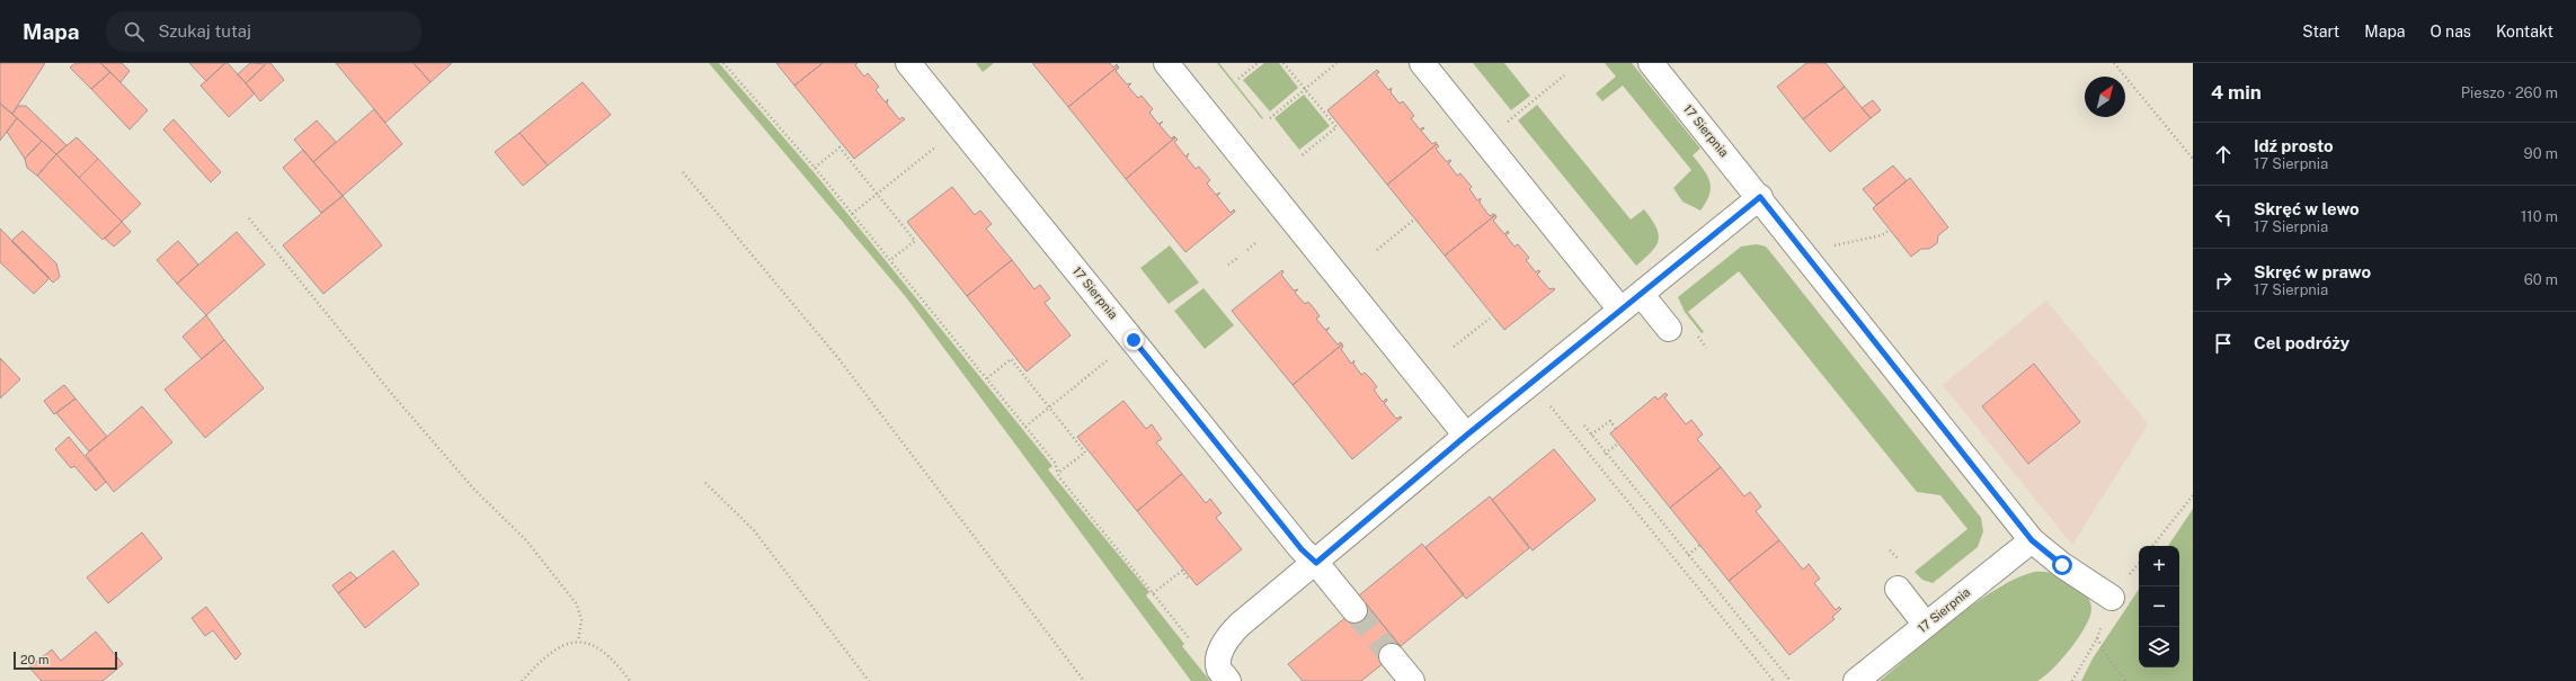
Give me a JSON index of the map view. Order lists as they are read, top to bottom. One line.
{"streets":{"street":["17 Sierpnia"]},"scale_bar":"20 m","north":"top right","page":{"header":"Mapa","search":"Szukaj tutaj","nav":["Start","Mapa","O nas","Kontakt"],"heading":["4 min","Pieszo · 260 m"],"list":[["Idź prosto","17 Sierpnia","90 m"],["Skręć w lewo","17 Sierpnia","110 m"],["Skręć w prawo","17 Sierpnia","60 m"],"Cel podróży"],"map_buttons":["+","−"],"scale":"20 m"}}
